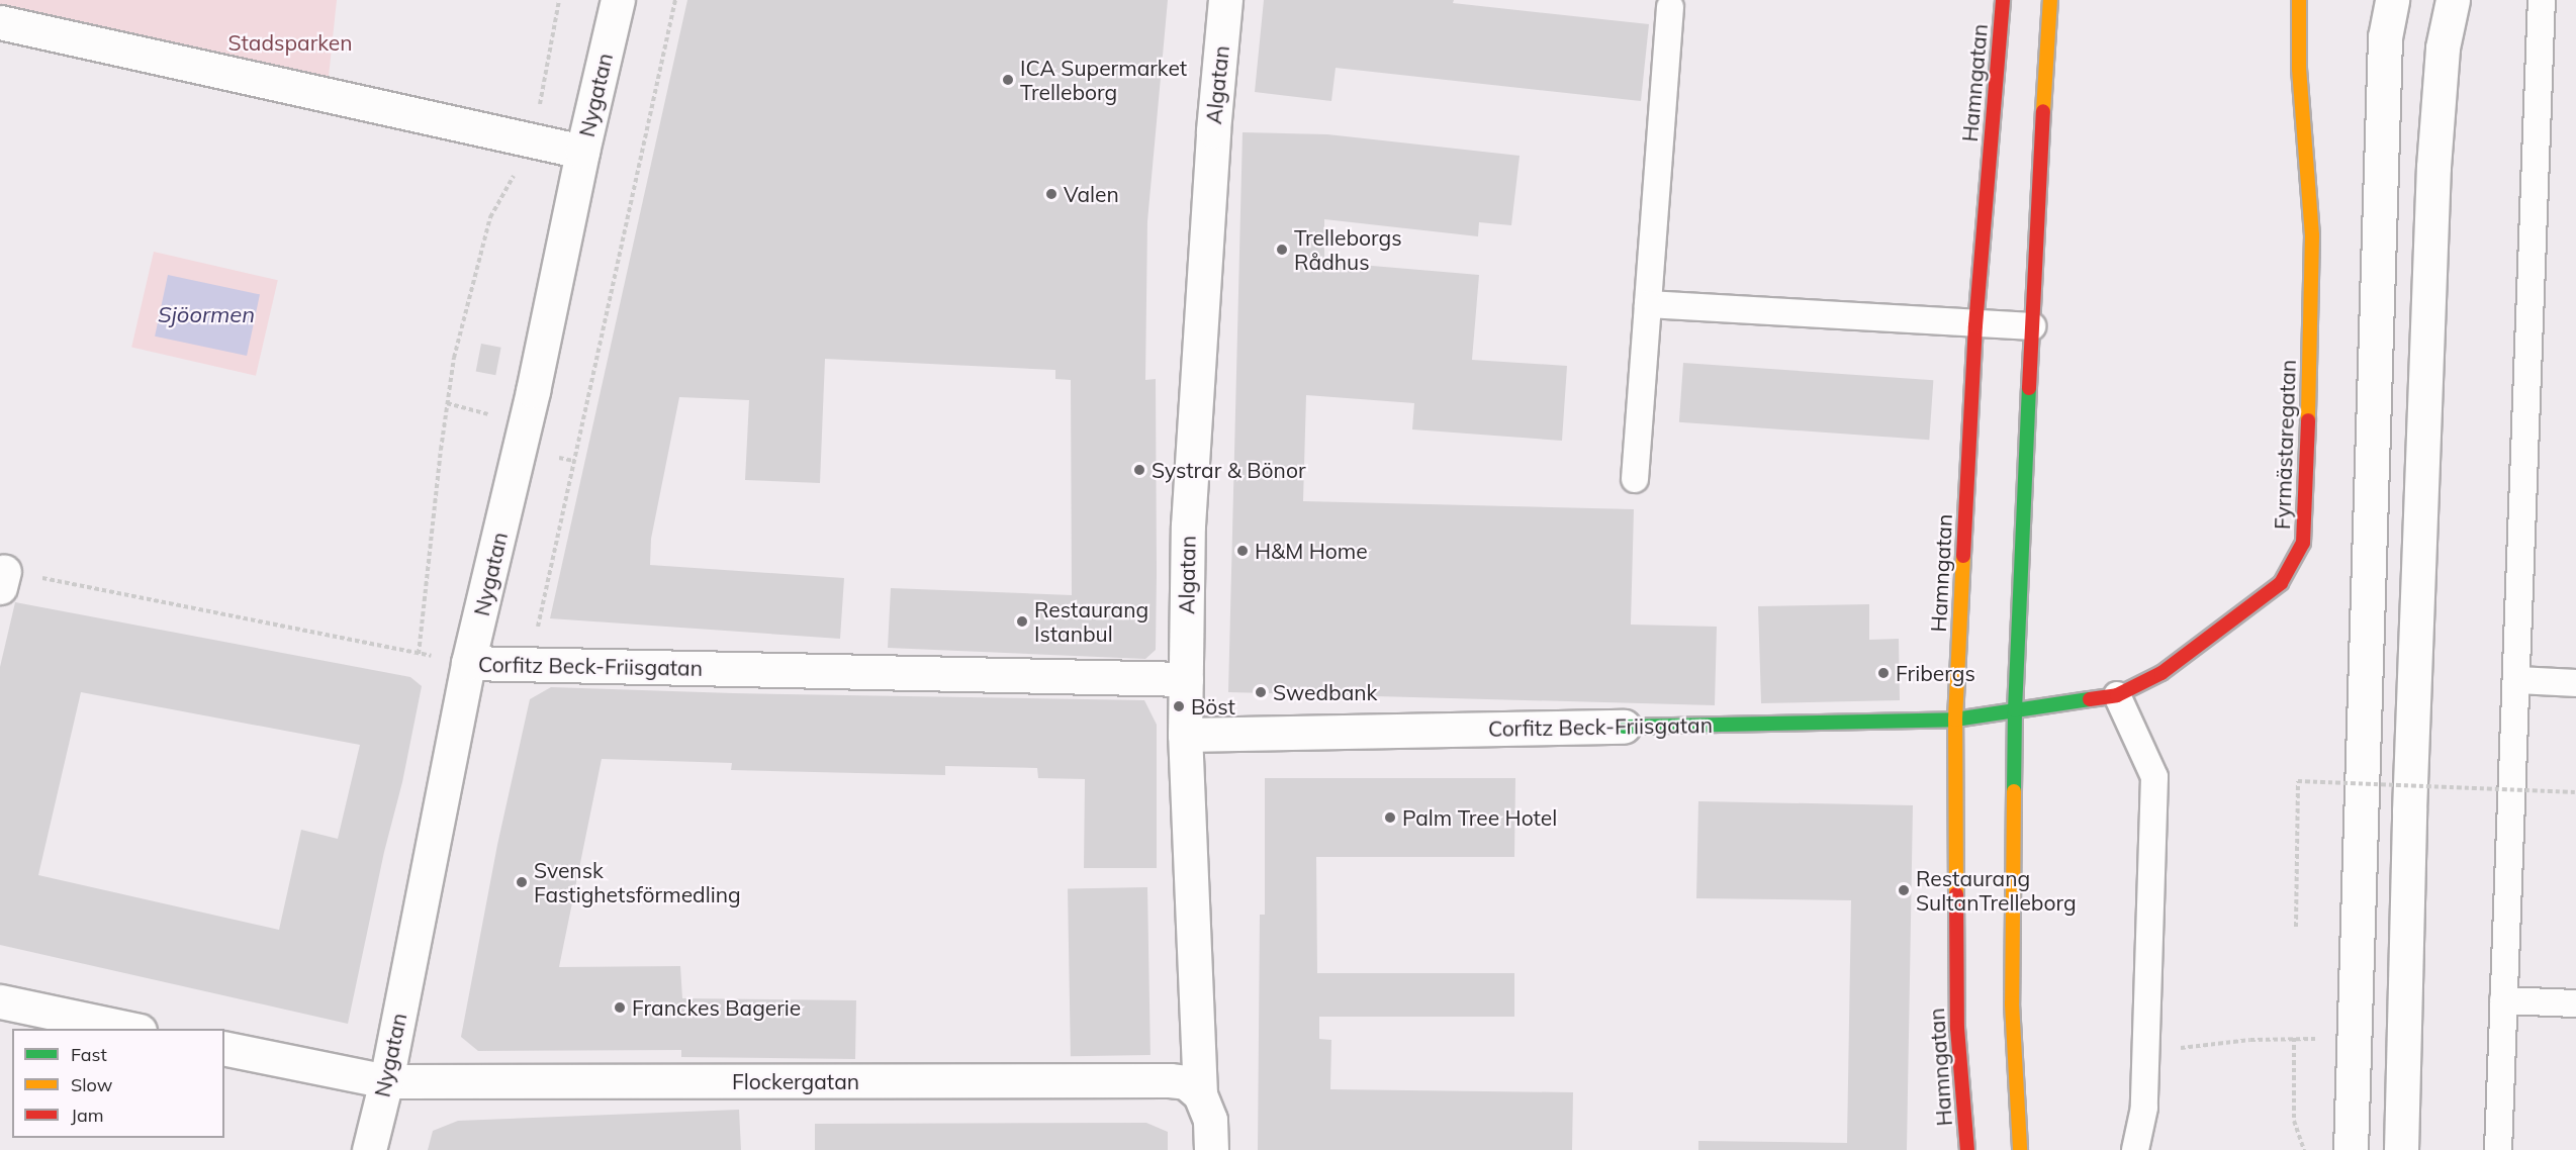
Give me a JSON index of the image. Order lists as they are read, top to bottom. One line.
{"streets":{"main road":["Hamngatan","Fyrmästaregatan","Corfitz Beck-Friisgatan"],"street":["Algatan","Nygatan","Flockergatan"]},"crossings":[["Hamngatan","Corfitz Beck-Friisgatan"],["Algatan","Corfitz Beck-Friisgatan"],["Algatan","Flockergatan"],["Nygatan","Corfitz Beck-Friisgatan"],["Nygatan","Flockergatan"],["Fyrmästaregatan","Corfitz Beck-Friisgatan"]],"water":["Sjöormen"],"parks":["Stadsparken"],"places":["ICA Supermarket Trelleborg","Valen","Trelleborgs Rådhus","Systrar & Bönor","H&M Home","Restaurang Istanbul","Fribergs","Swedbank","Böst","Palm Tree Hotel","Svensk Fastighetsförmedling","Restaurang SultanTrelleborg","Franckes Bagerie"],"legend":["Fast","Slow","Jam"]}
